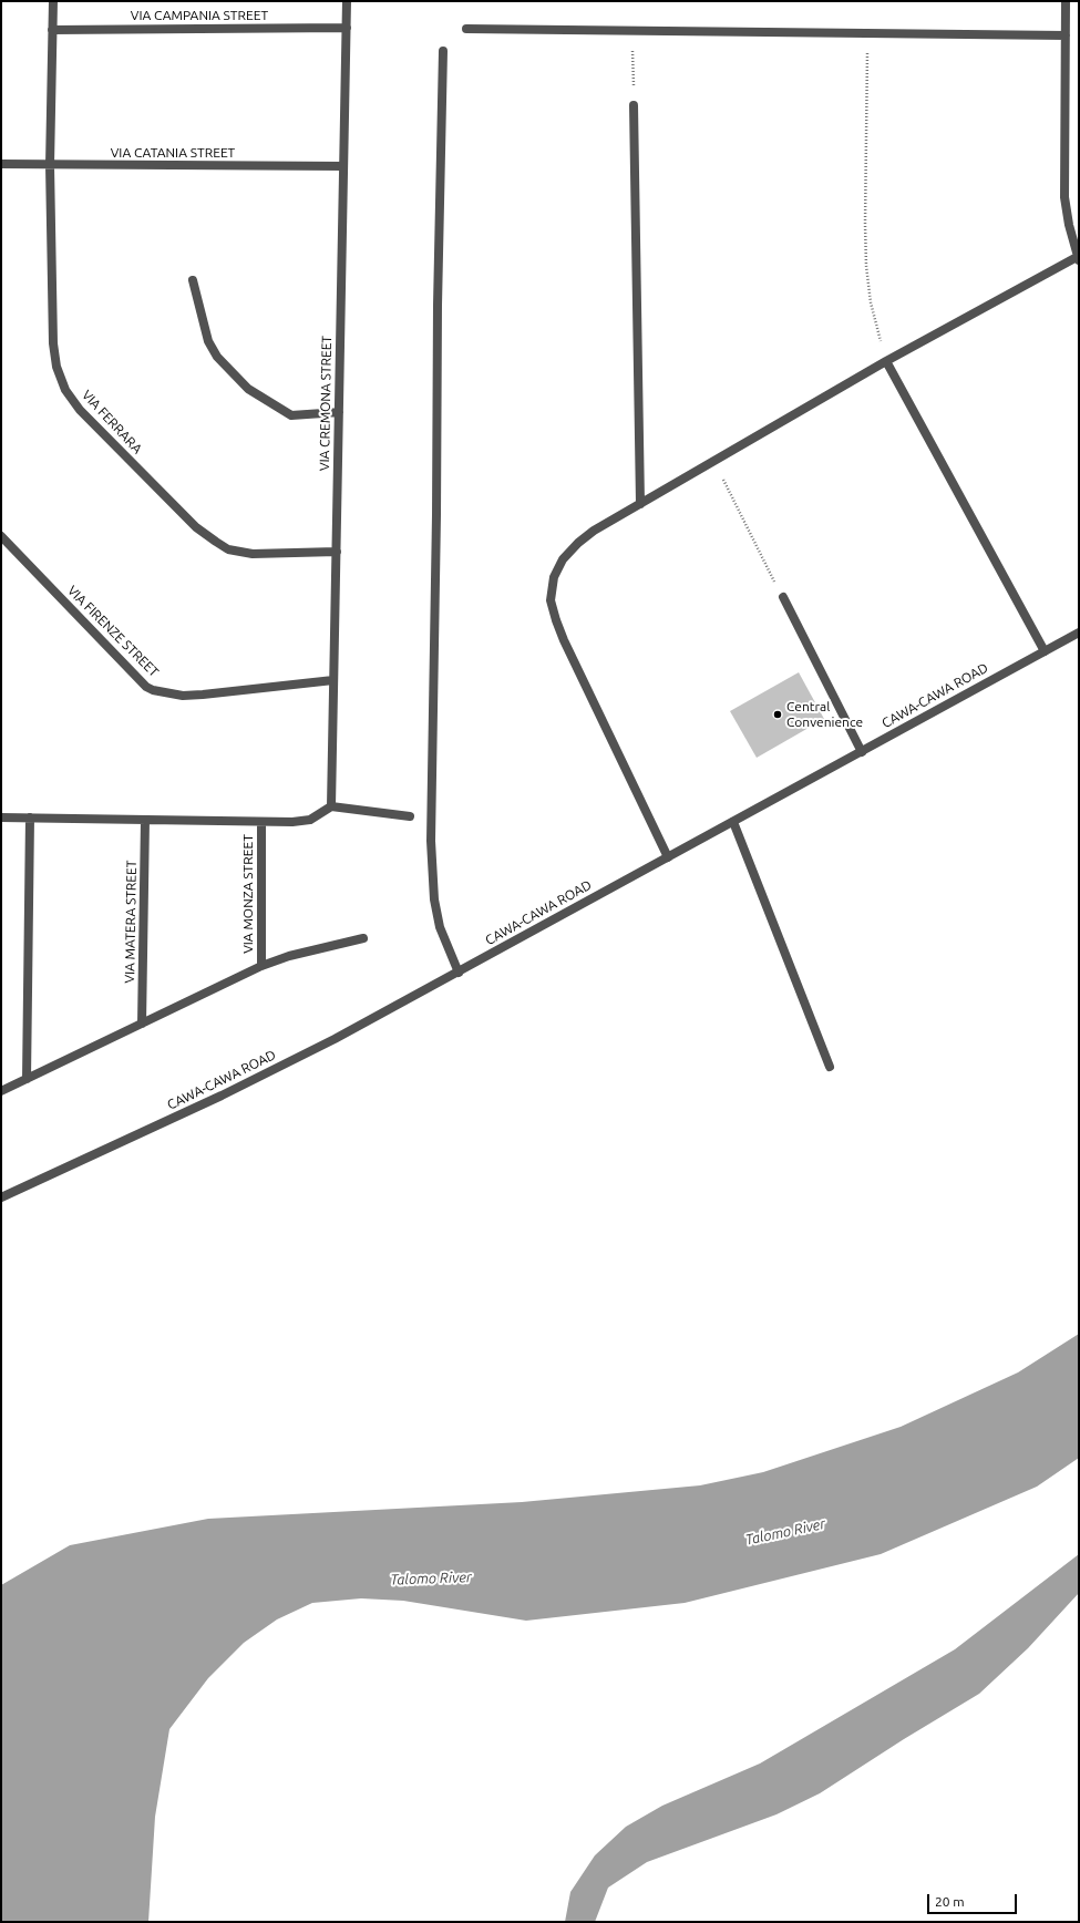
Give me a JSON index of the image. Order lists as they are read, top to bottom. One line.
{"streets":{"street":["VIA CAMPANIA STREET","VIA CATANIA STREET","VIA CREMONA STREET","VIA FERRARA","VIA FIRENZE STREET","CAWA-CAWA ROAD","VIA MONZA STREET","VIA MATERA STREET"]},"crossings":[["VIA CAMPANIA STREET","VIA CREMONA STREET"],["VIA CAMPANIA STREET","VIA FERRARA"],["VIA CATANIA STREET","VIA CREMONA STREET"],["VIA CATANIA STREET","VIA FERRARA"],["VIA CREMONA STREET","VIA FERRARA"],["VIA CREMONA STREET","VIA FIRENZE STREET"]],"water":["Talomo River"],"places":["Central Convenience"],"scale_bar":"20 m"}
